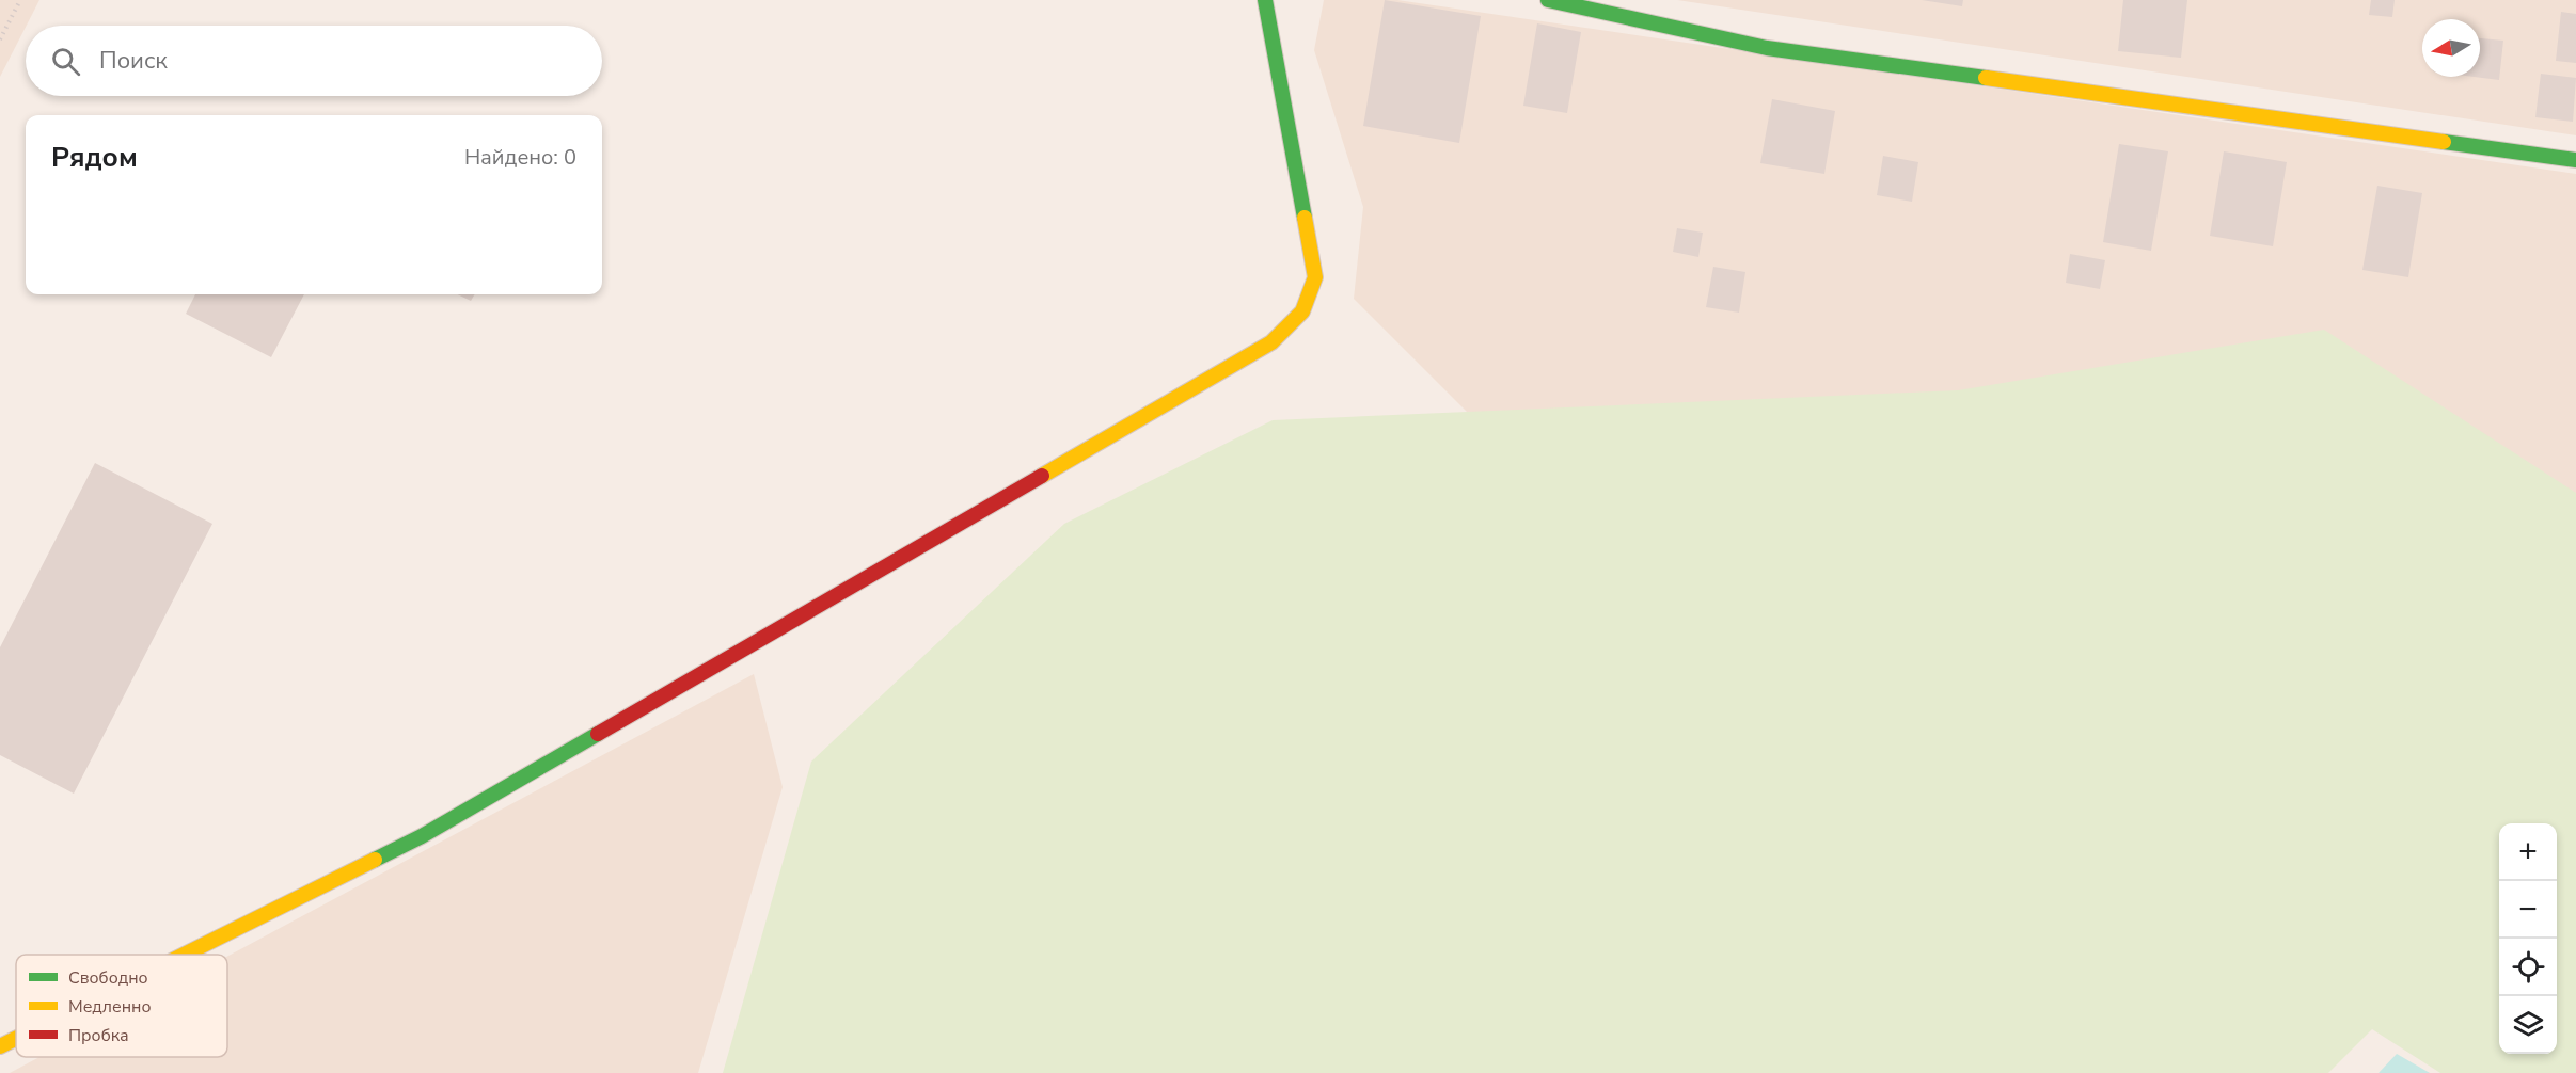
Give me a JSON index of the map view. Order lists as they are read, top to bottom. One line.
{"legend":["Свободно","Медленно","Пробка"],"north":"left","page":{"search":"Поиск","heading":["Рядом","Найдено: 0"],"map_buttons":["+","−"]}}
